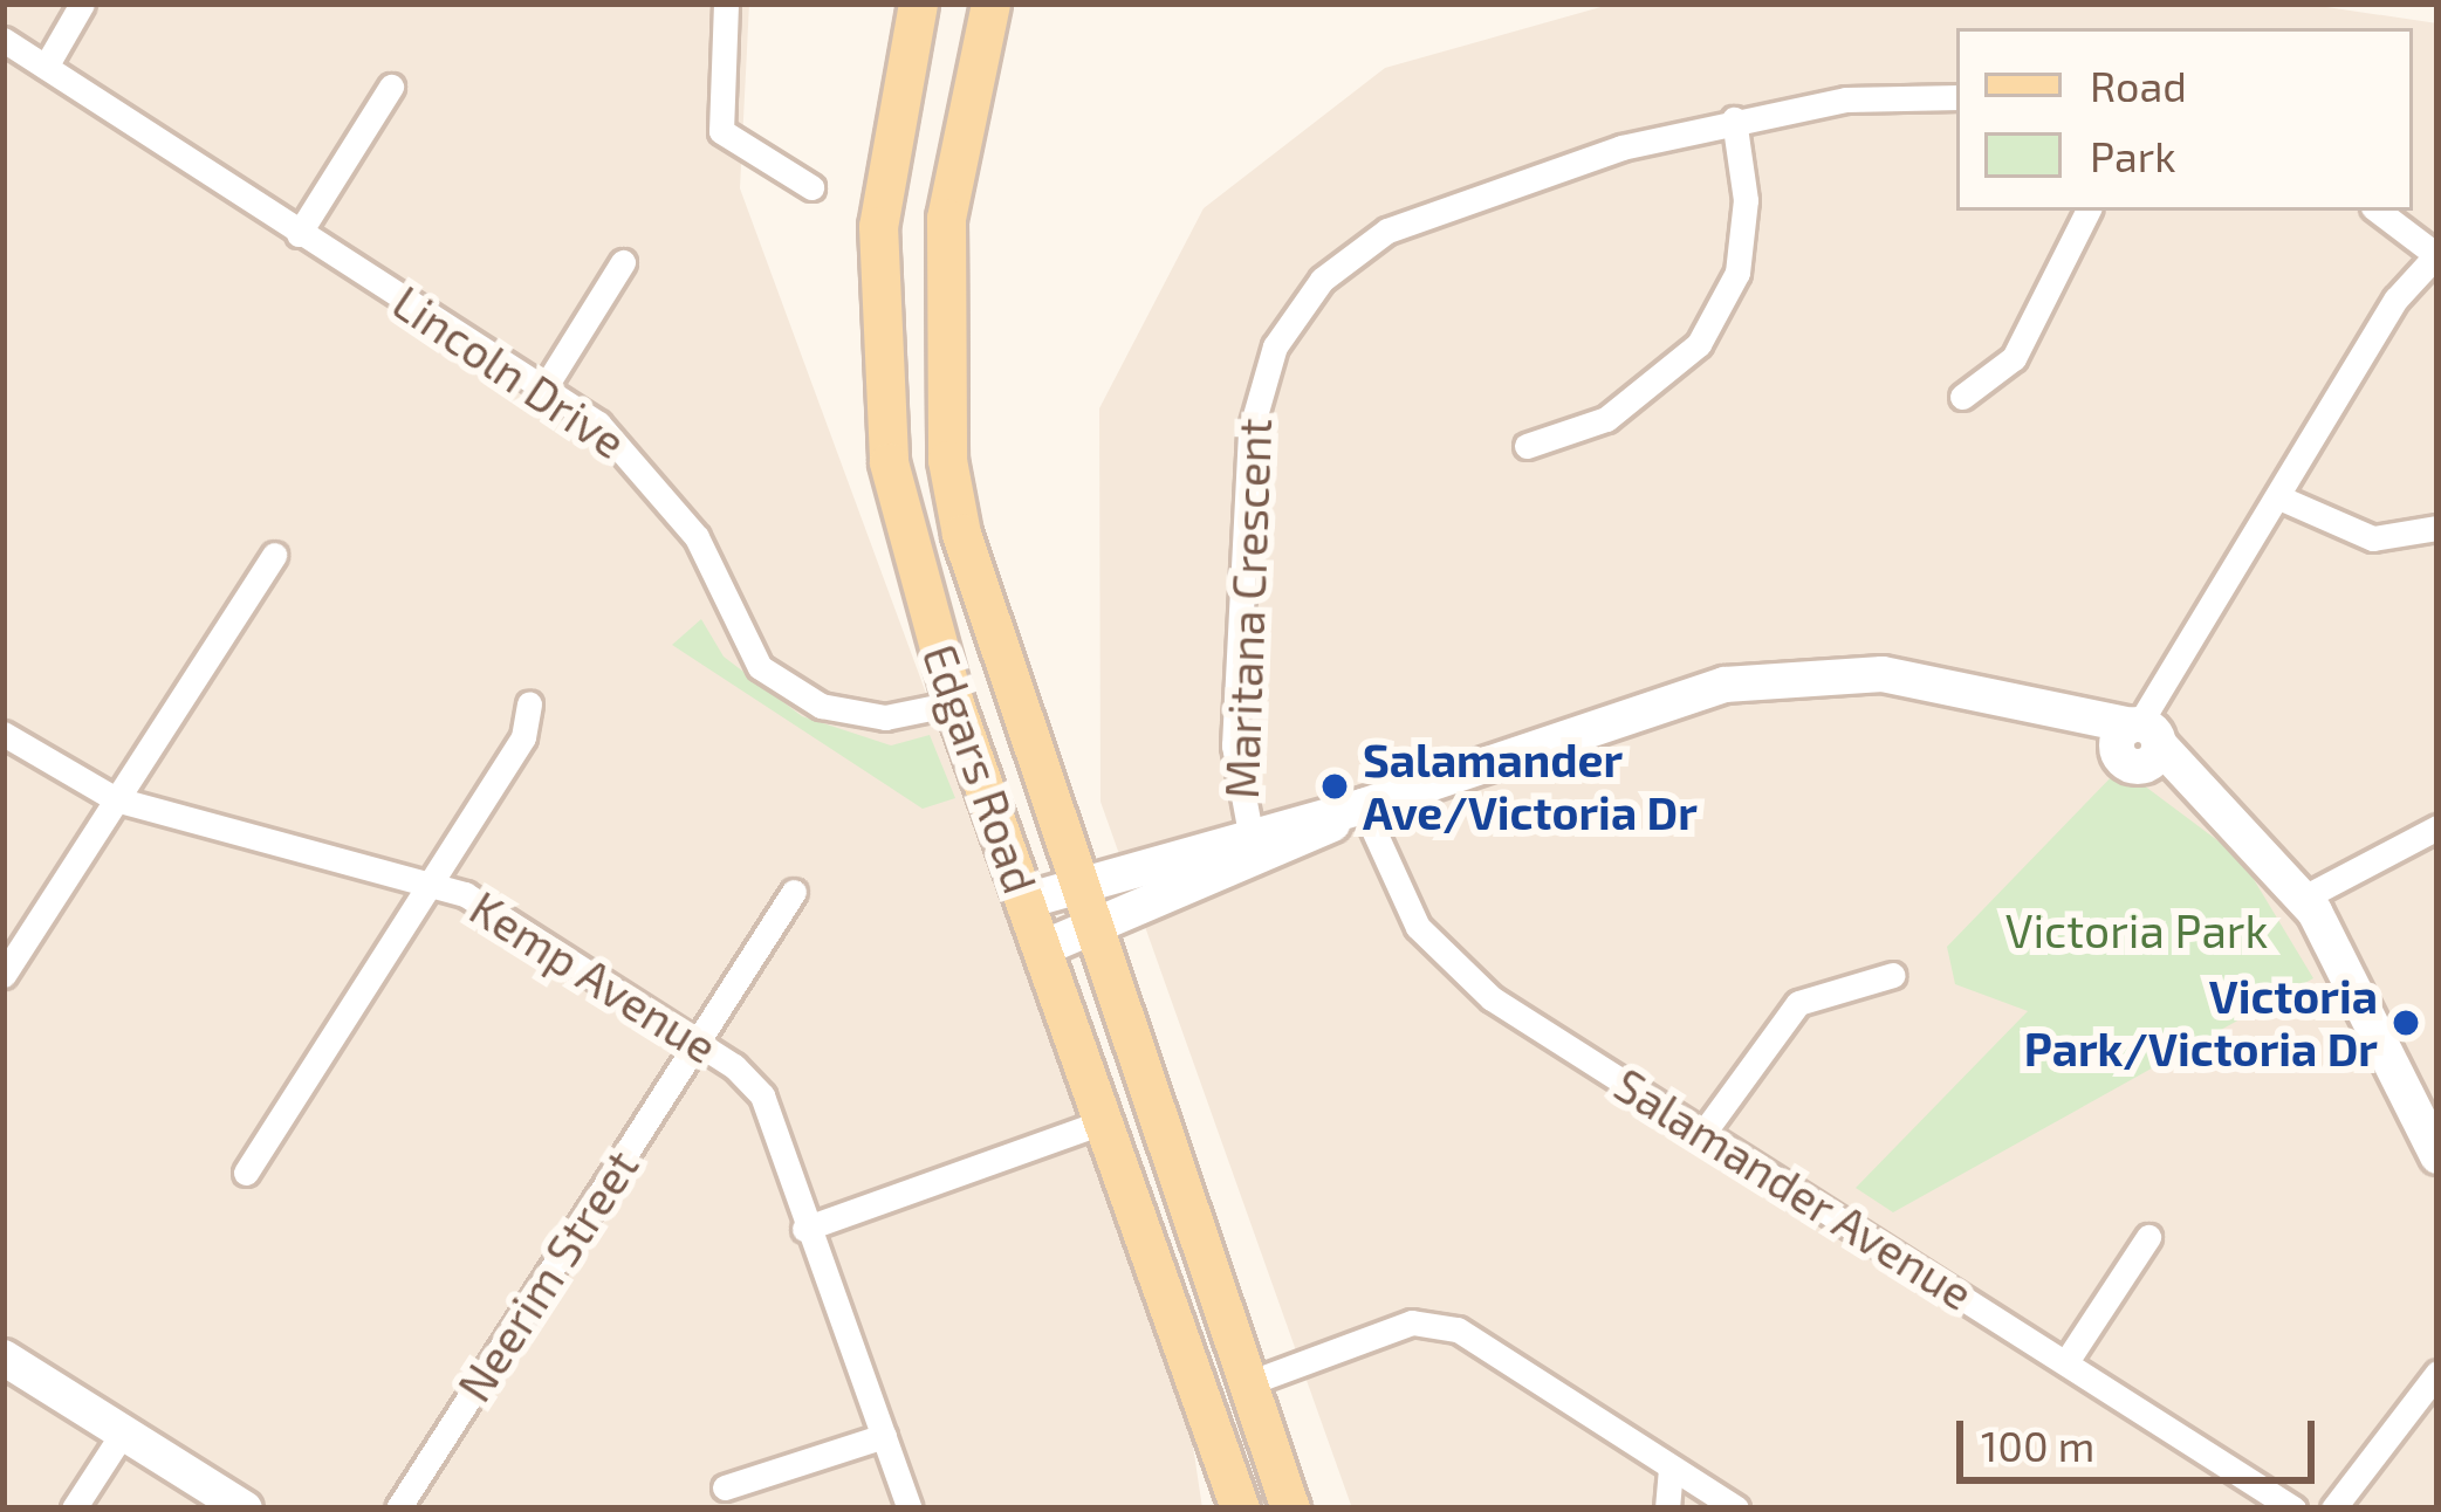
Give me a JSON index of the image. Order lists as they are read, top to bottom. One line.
{"streets":{"main road":["Edgars Road"],"street":["Lincoln Drive","Maritana Crescent","Kemp Avenue","Salamander Avenue","Neerim Street"]},"crossings":[["Lincoln Drive","Edgars Road"],["Kemp Avenue","Neerim Street"]],"parks":["Victoria Park"],"places":["Salamander Ave/Victoria Dr","Victoria Park/Victoria Dr"],"legend":["Road","Park"],"scale_bar":"100 m"}
